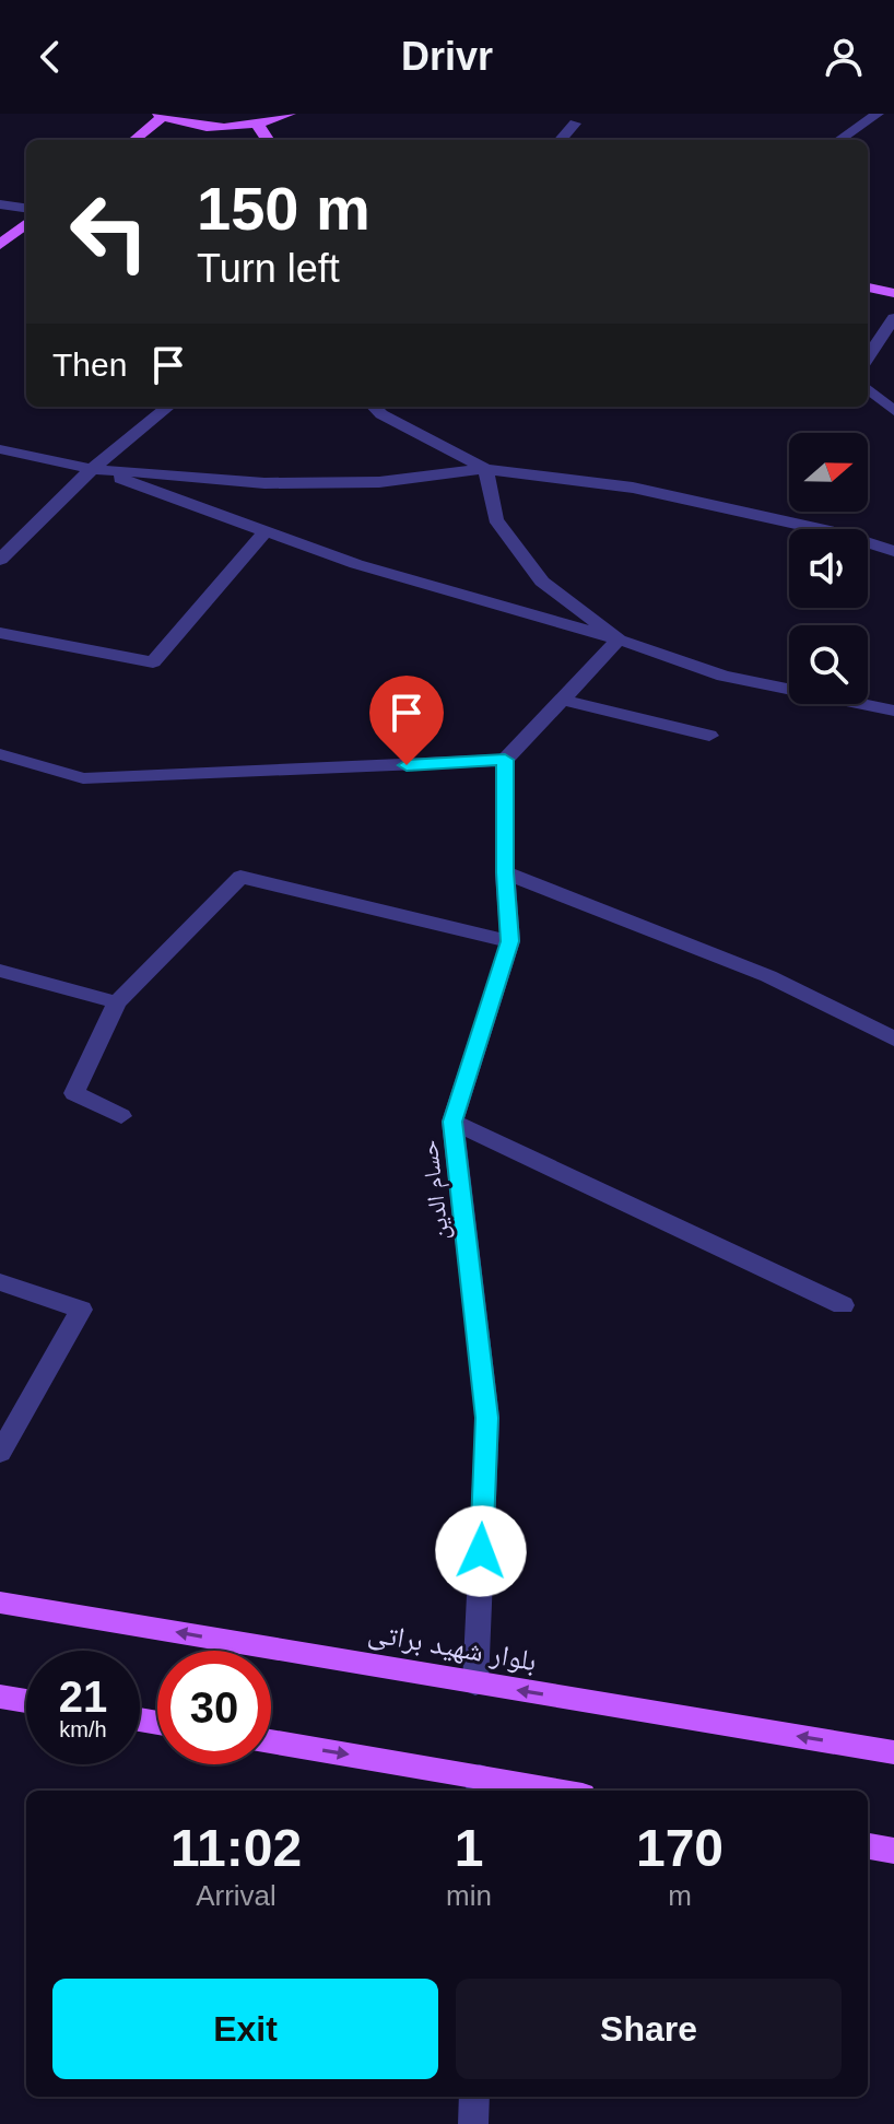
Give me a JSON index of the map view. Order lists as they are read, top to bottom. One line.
{"streets":{"main road":["بلوار شهید براتی"],"street":["حسام الدین"]},"crossings":[["حسام الدین","بلوار شهید براتی"]],"north":"right","page":{"header":"Drivr","turn":["150 m","Turn left"],"then":"Then","speed":"21 km/h","limit":"30","eta":["11:02","Arrival","1","min","170","m"],"buttons":["Exit","Share"]}}
